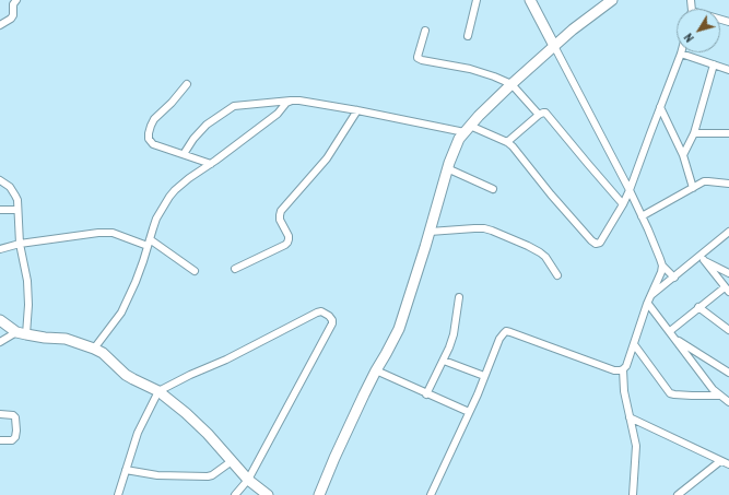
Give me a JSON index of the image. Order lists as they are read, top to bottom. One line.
{"north":"bottom left"}
